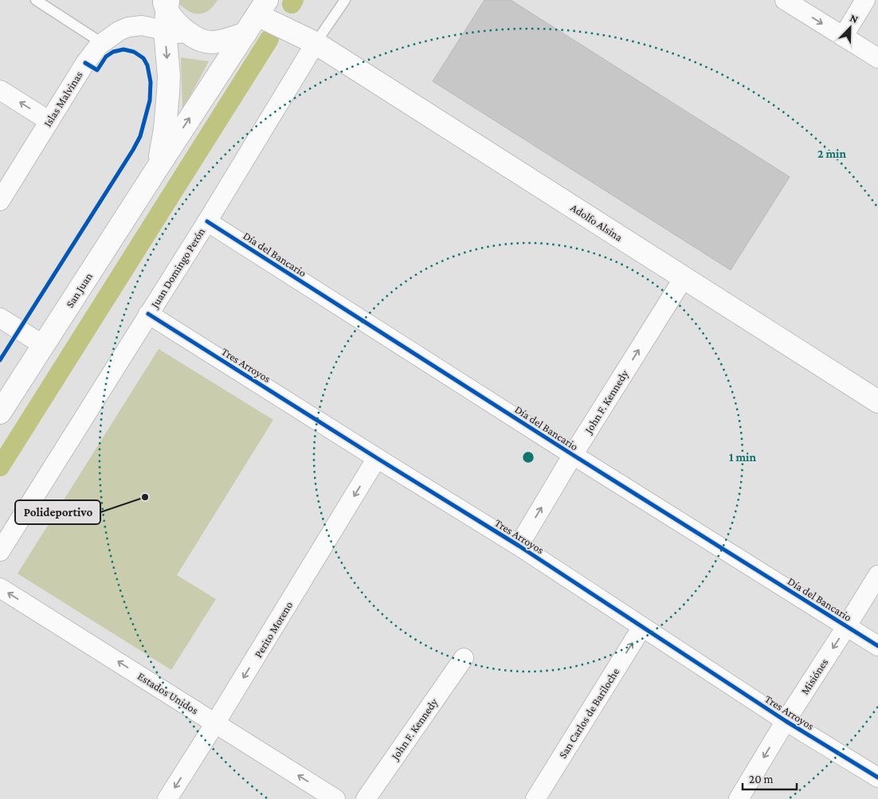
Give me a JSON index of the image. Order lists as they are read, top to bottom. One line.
{"streets":{"main road":["Adolfo Alsina","San Juan"],"street":["Islas Malvinas","Día del Bancario","Juan Domingo Perón","Tres Arroyos","John F. Kennedy","Perito Moreno","Misiónes","Estados Unidos","San Carlos de Bariloche"]},"crossings":[["Islas Malvinas","San Juan"],["Adolfo Alsina","Juan Domingo Perón"],["Adolfo Alsina","San Juan"],["Adolfo Alsina","John F. Kennedy"],["Día del Bancario","Juan Domingo Perón"],["Día del Bancario","John F. Kennedy"],["Día del Bancario","Misiónes"],["Juan Domingo Perón","Tres Arroyos"],["Tres Arroyos","John F. Kennedy"],["Tres Arroyos","Perito Moreno"],["Tres Arroyos","Misiónes"],["Tres Arroyos","San Carlos de Bariloche"],["Perito Moreno","Estados Unidos"]],"one_way":["John F. Kennedy","Perito Moreno","Misiónes","Estados Unidos","San Carlos de Bariloche"],"places":["Polideportivo"],"scale_bar":"20 m","north":"top right","rings":["2 min","1 min"]}
